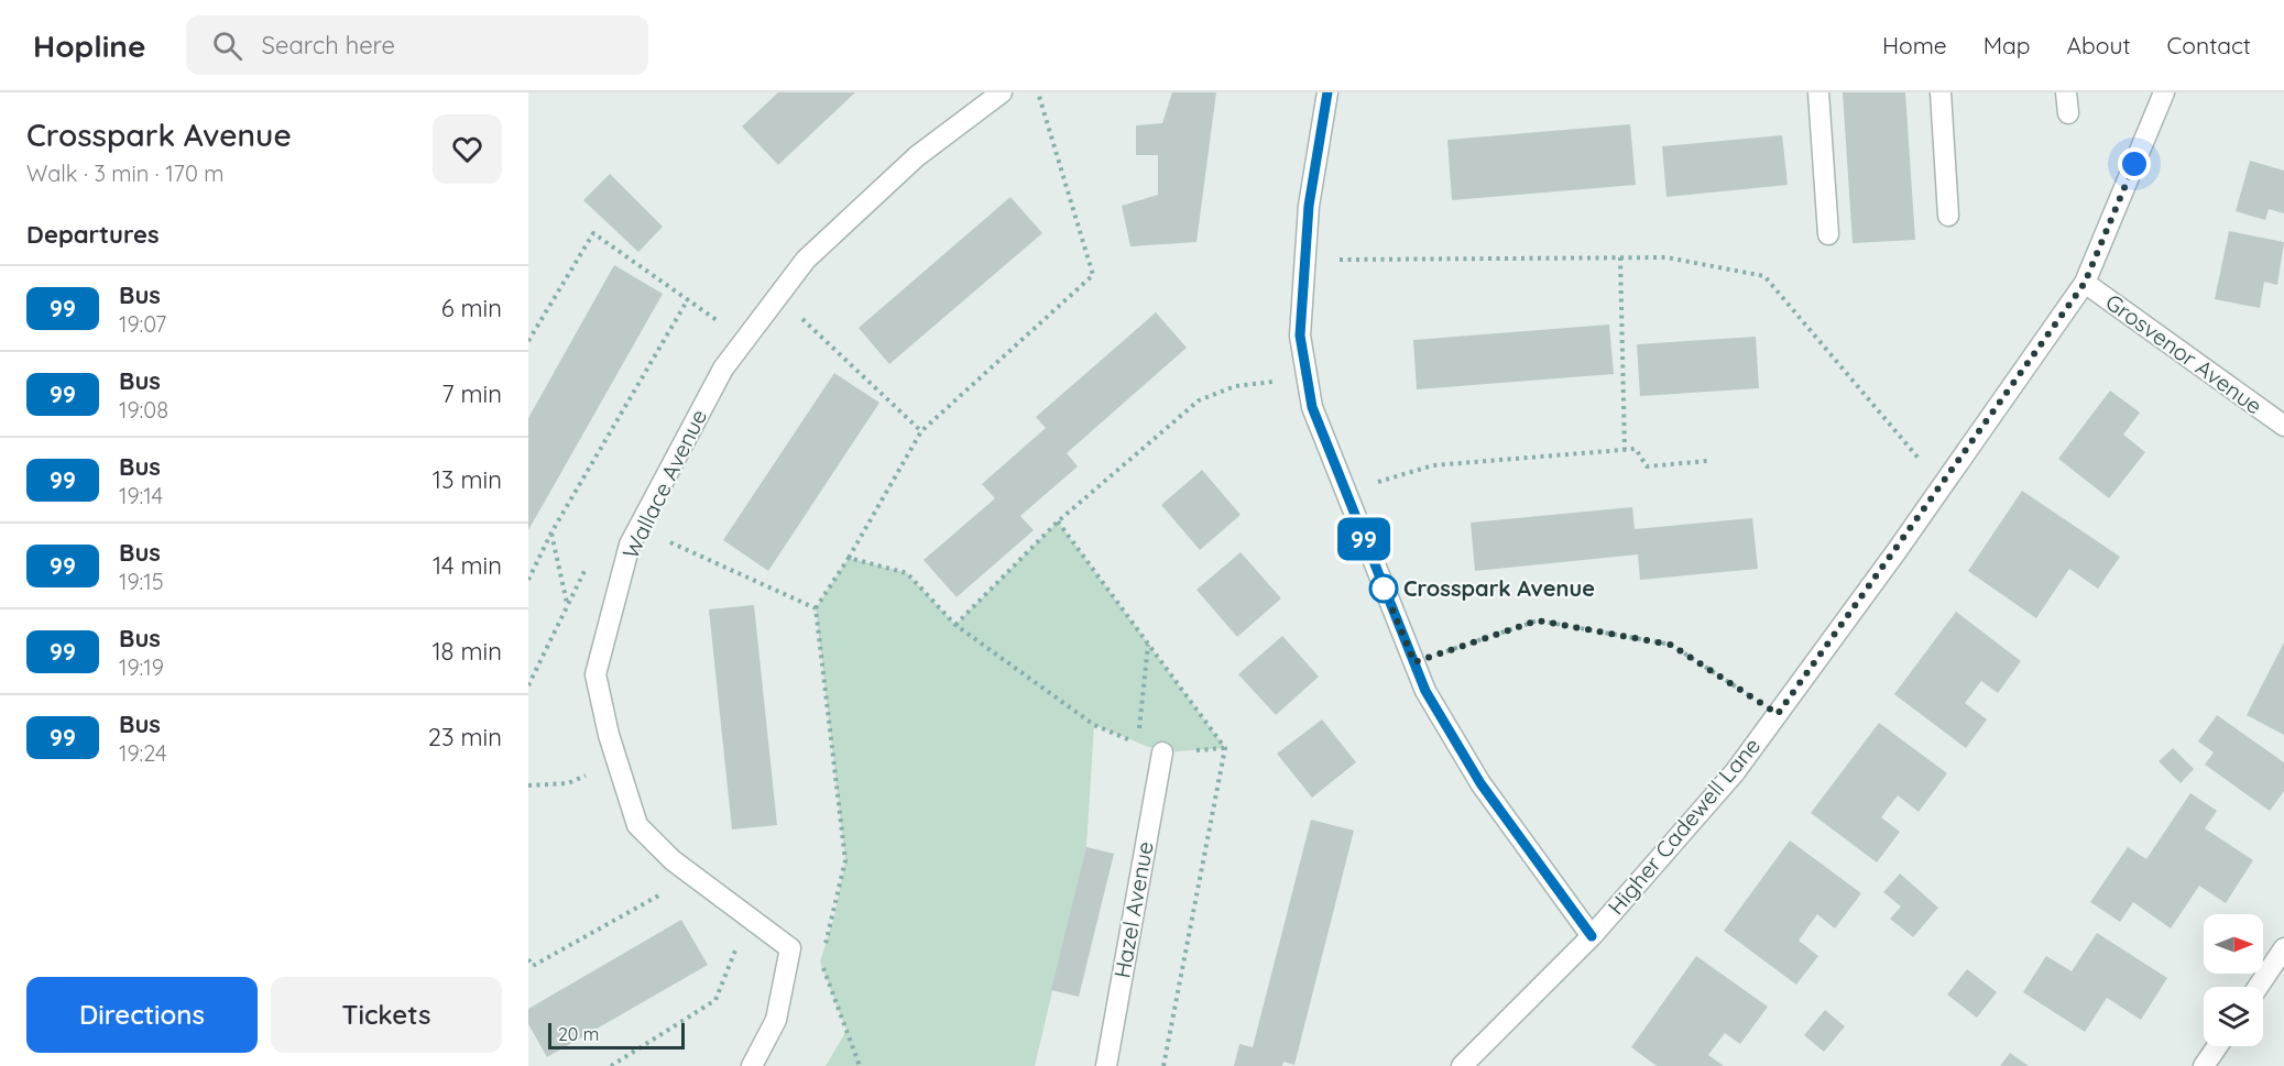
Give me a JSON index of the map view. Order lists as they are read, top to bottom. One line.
{"streets":{"street":["Grosvenor Avenue","Wallace Avenue","Higher Cadewell Lane","Hazel Avenue"]},"crossings":[["Grosvenor Avenue","Higher Cadewell Lane"]],"places":["Crosspark Avenue"],"lines":["bus line 99"],"scale_bar":"20 m","north":"right","page":{"header":"Hopline","search":"Search here","nav":["Home","Map","About","Contact"],"heading":[["Crosspark Avenue","Walk · 3 min · 170 m"],"Departures"],"on_map":"99","list":[{"mark":"99","name":"Bus","note":"19:07","value":"6 min"},{"mark":"99","name":"Bus","note":"19:08","value":"7 min"},{"mark":"99","name":"Bus","note":"19:14","value":"13 min"},{"mark":"99","name":"Bus","note":"19:15","value":"14 min"},{"mark":"99","name":"Bus","note":"19:19","value":"18 min"},{"mark":"99","name":"Bus","note":"19:24","value":"23 min"}],"buttons":["Directions","Tickets"],"scale":"20 m"}}
